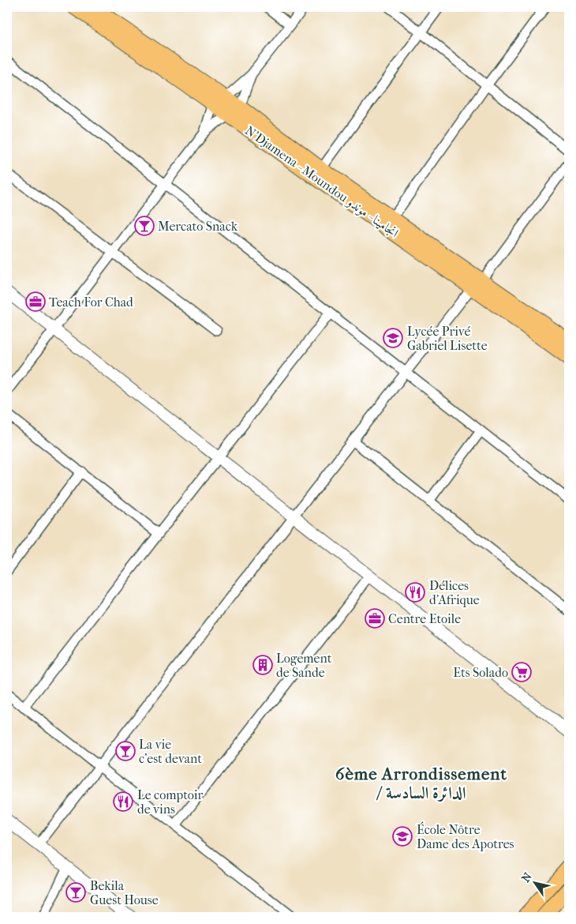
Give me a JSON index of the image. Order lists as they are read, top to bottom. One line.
{"streets":{"main road":["N'Djamena - Moundou انجامينا - موندو"]},"districts":["6ème Arrondissement / الدائرة السادسة"],"places":{"bar":["Mercato Snack","La vie c'est devant","Bekila Guest House"],"office":["Teach For Chad","Centre Etoile"],"school or university":["Lycée Privé Gabriel Lisette","École Nôtre Dame des Apotres"],"restaurant":["Délices d'Afrique","Le comptoir de vins"],"building":["Logement de Sande"],"supermarket":["Ets Solado"]},"north":"top left"}
